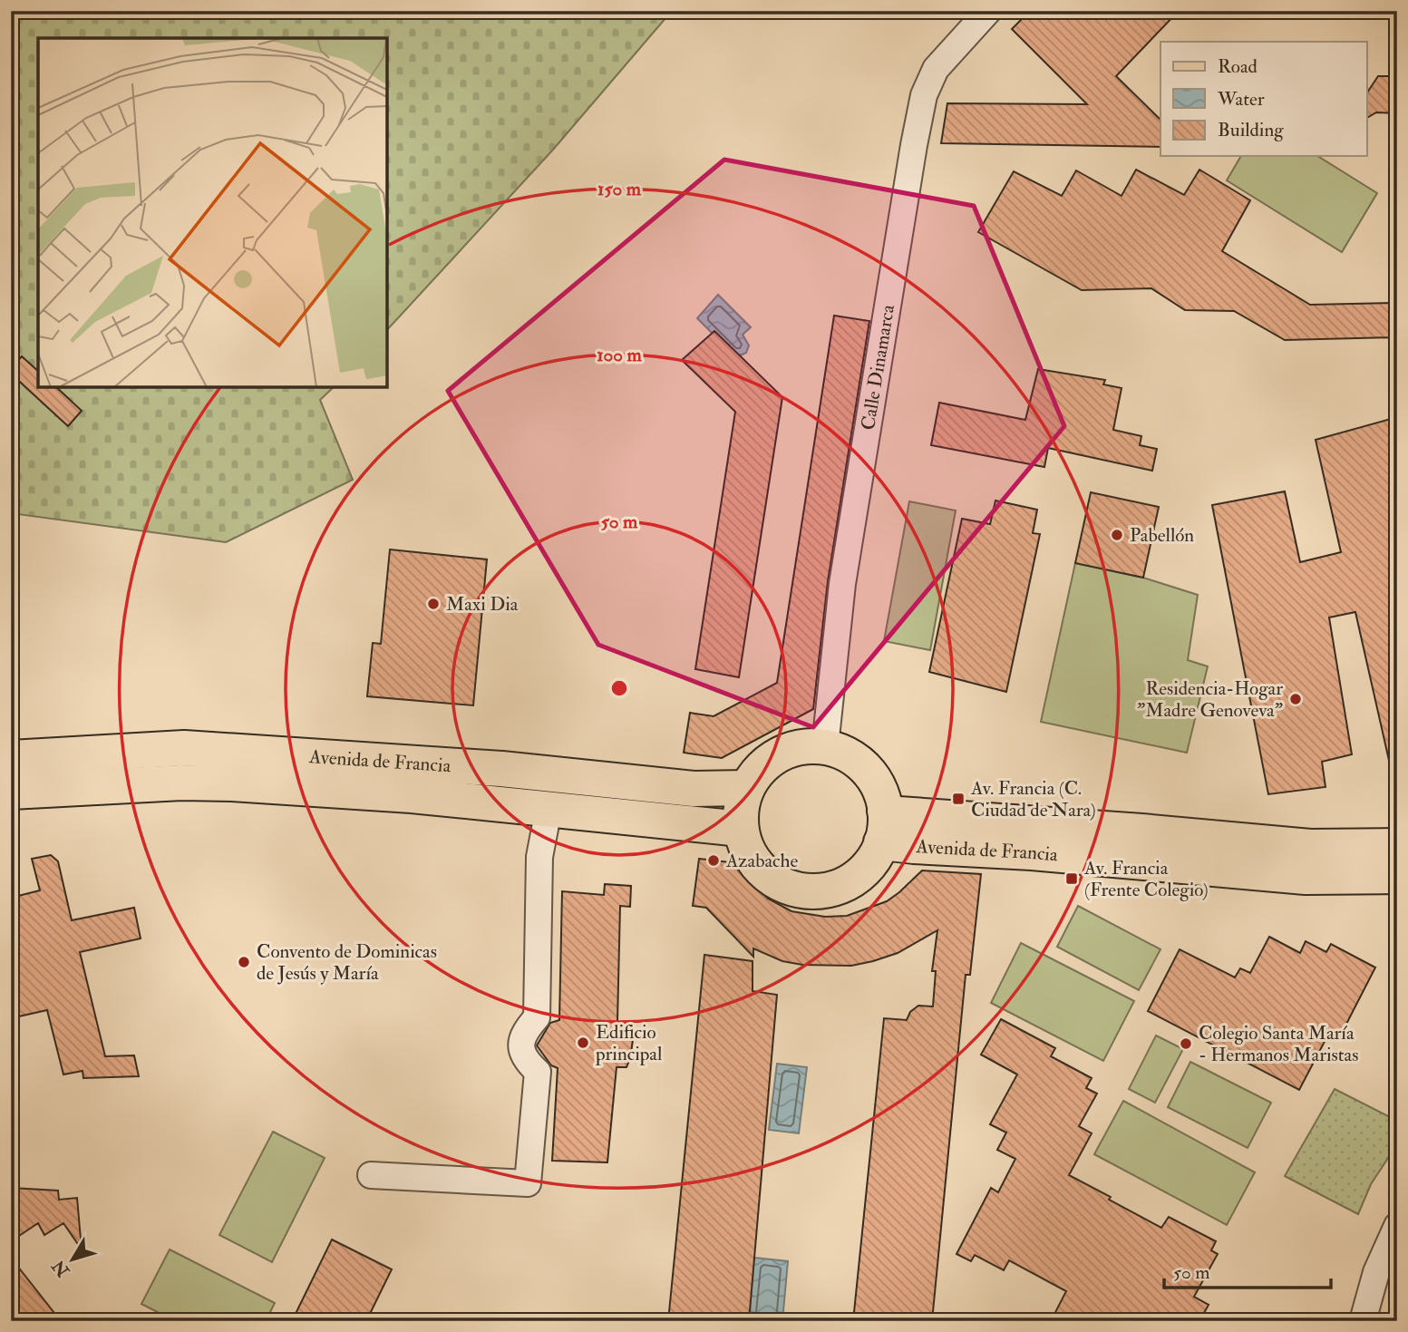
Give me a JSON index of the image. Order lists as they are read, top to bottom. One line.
{"streets":{"main road":["Avenida de Francia"],"street":["Calle Dinamarca"]},"crossings":[["Calle Dinamarca","Avenida de Francia"]],"places":{"other":["Pabellón","Maxi Dia","Residencia-Hogar \"Madre Genoveva\"","Azabache","Convento de Dominicas de Jesús y María","Edificio principal","Colegio Santa María - Hermanos Maristas"],"transit":["Av. Francia (C. Ciudad de Nara)","Av. Francia (Frente Colegio)"]},"legend":["Road","Water","Building"],"scale_bar":"50 m","north":"bottom left","rings":["150 m","100 m","50 m"]}
